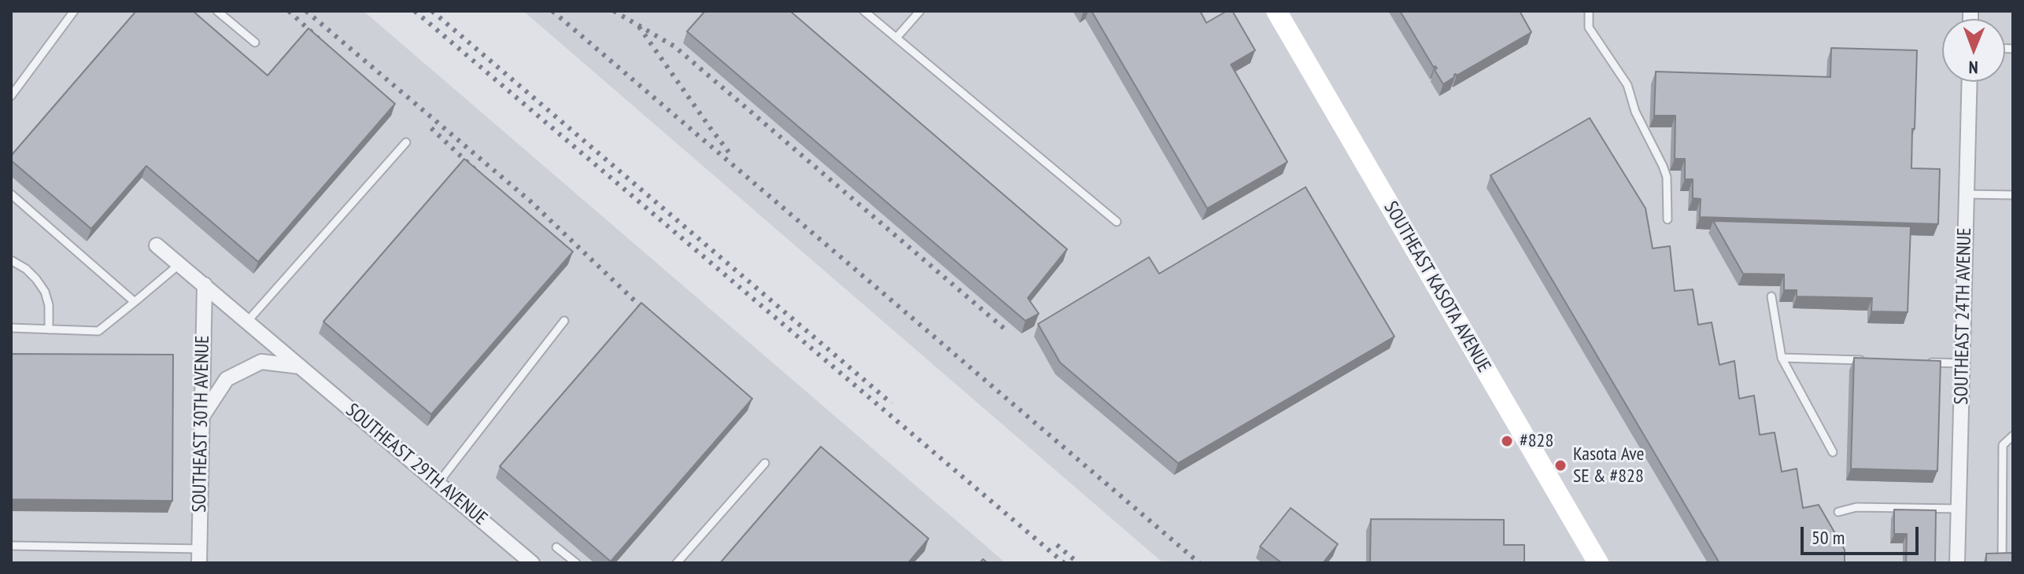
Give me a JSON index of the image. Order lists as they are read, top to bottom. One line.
{"streets":{"street":["SOUTHEAST KASOTA AVENUE","SOUTHEAST 24TH AVENUE","SOUTHEAST 30TH AVENUE","SOUTHEAST 29TH AVENUE"]},"crossings":[["SOUTHEAST 30TH AVENUE","SOUTHEAST 29TH AVENUE"]],"places":["#828","Kasota Ave SE & #828"],"scale_bar":"50 m","north":"bottom"}
